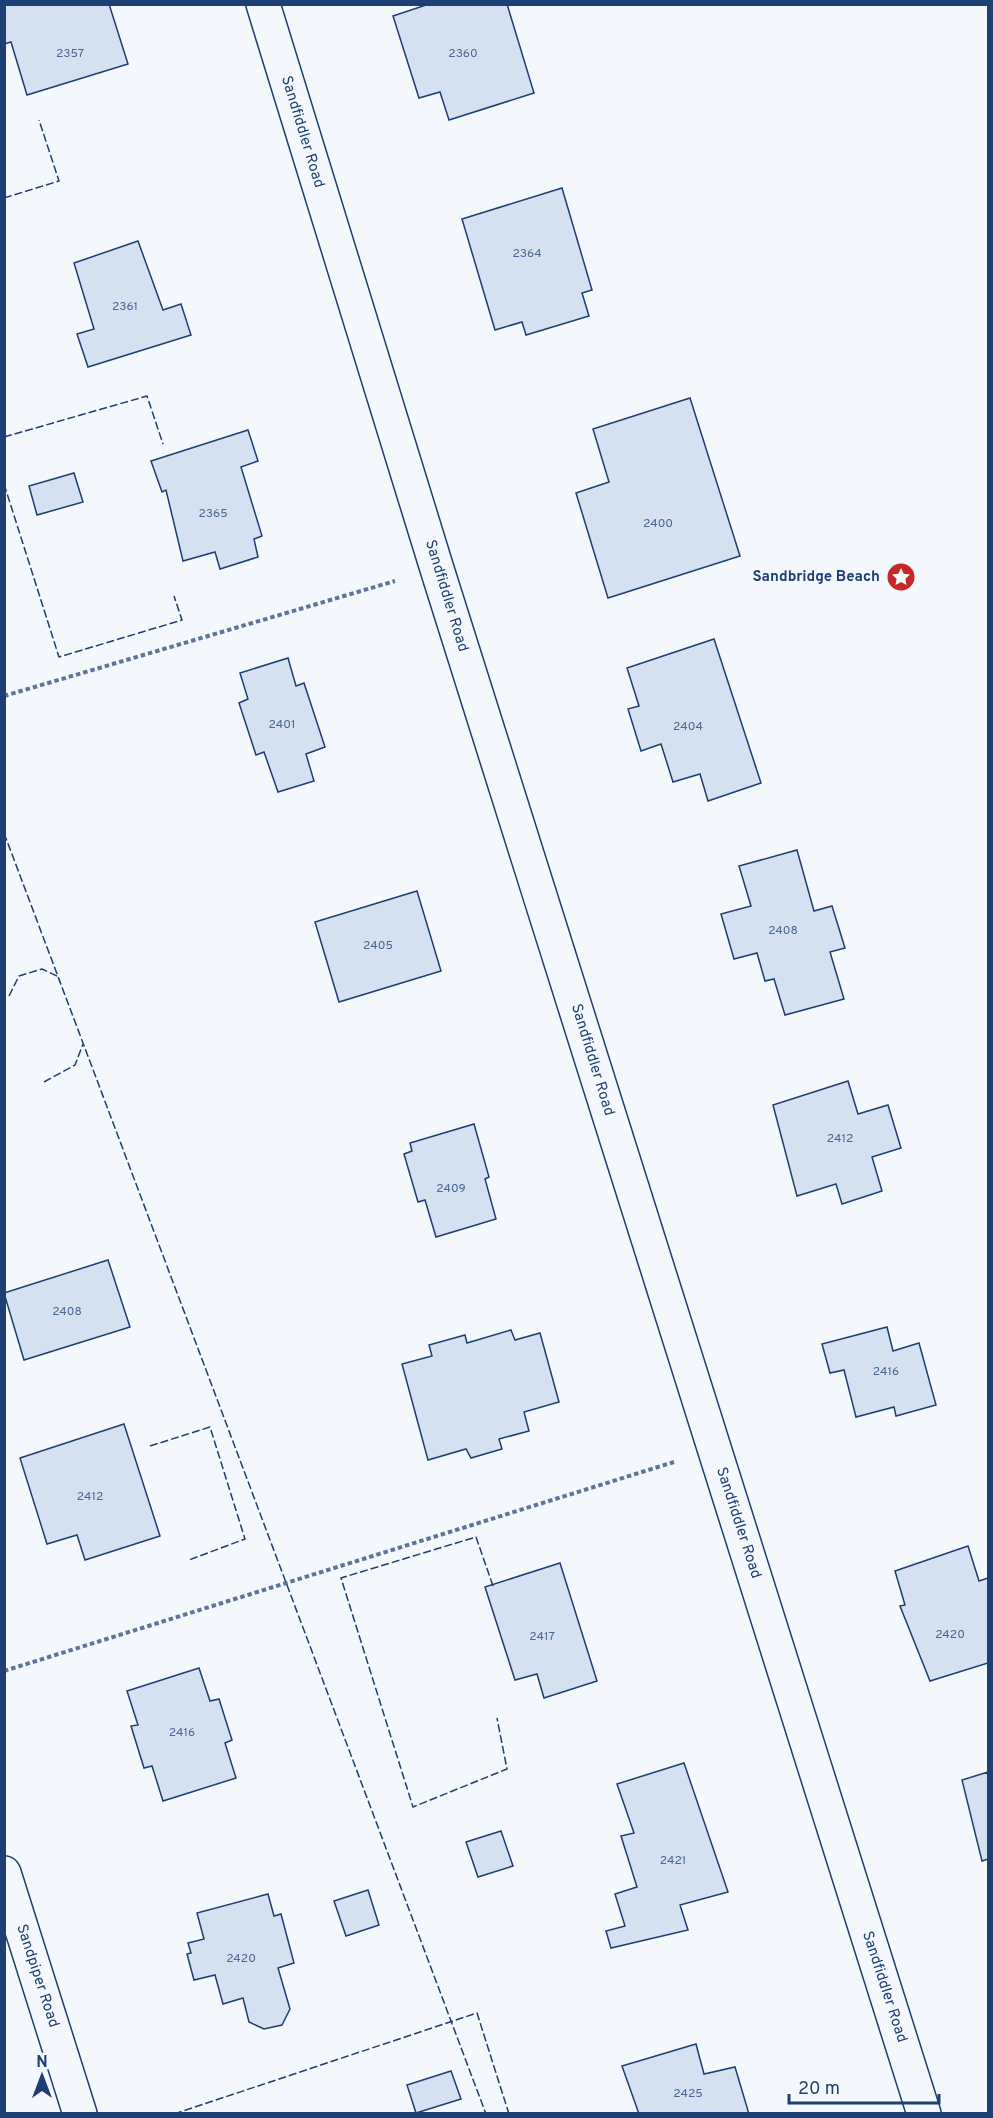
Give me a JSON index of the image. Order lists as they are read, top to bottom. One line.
{"streets":{"street":["Sandfiddler Road","Sandpiper Road"]},"places":{"place":["Sandbridge Beach"]},"house_numbers":["2357","2360","2364","2361","2365","2400","2401","2404","2408","2405","2412","2409","2408","2416","2412","2420","2417","2416","2421","2420","2425"],"scale_bar":"20 m","north":"top"}
